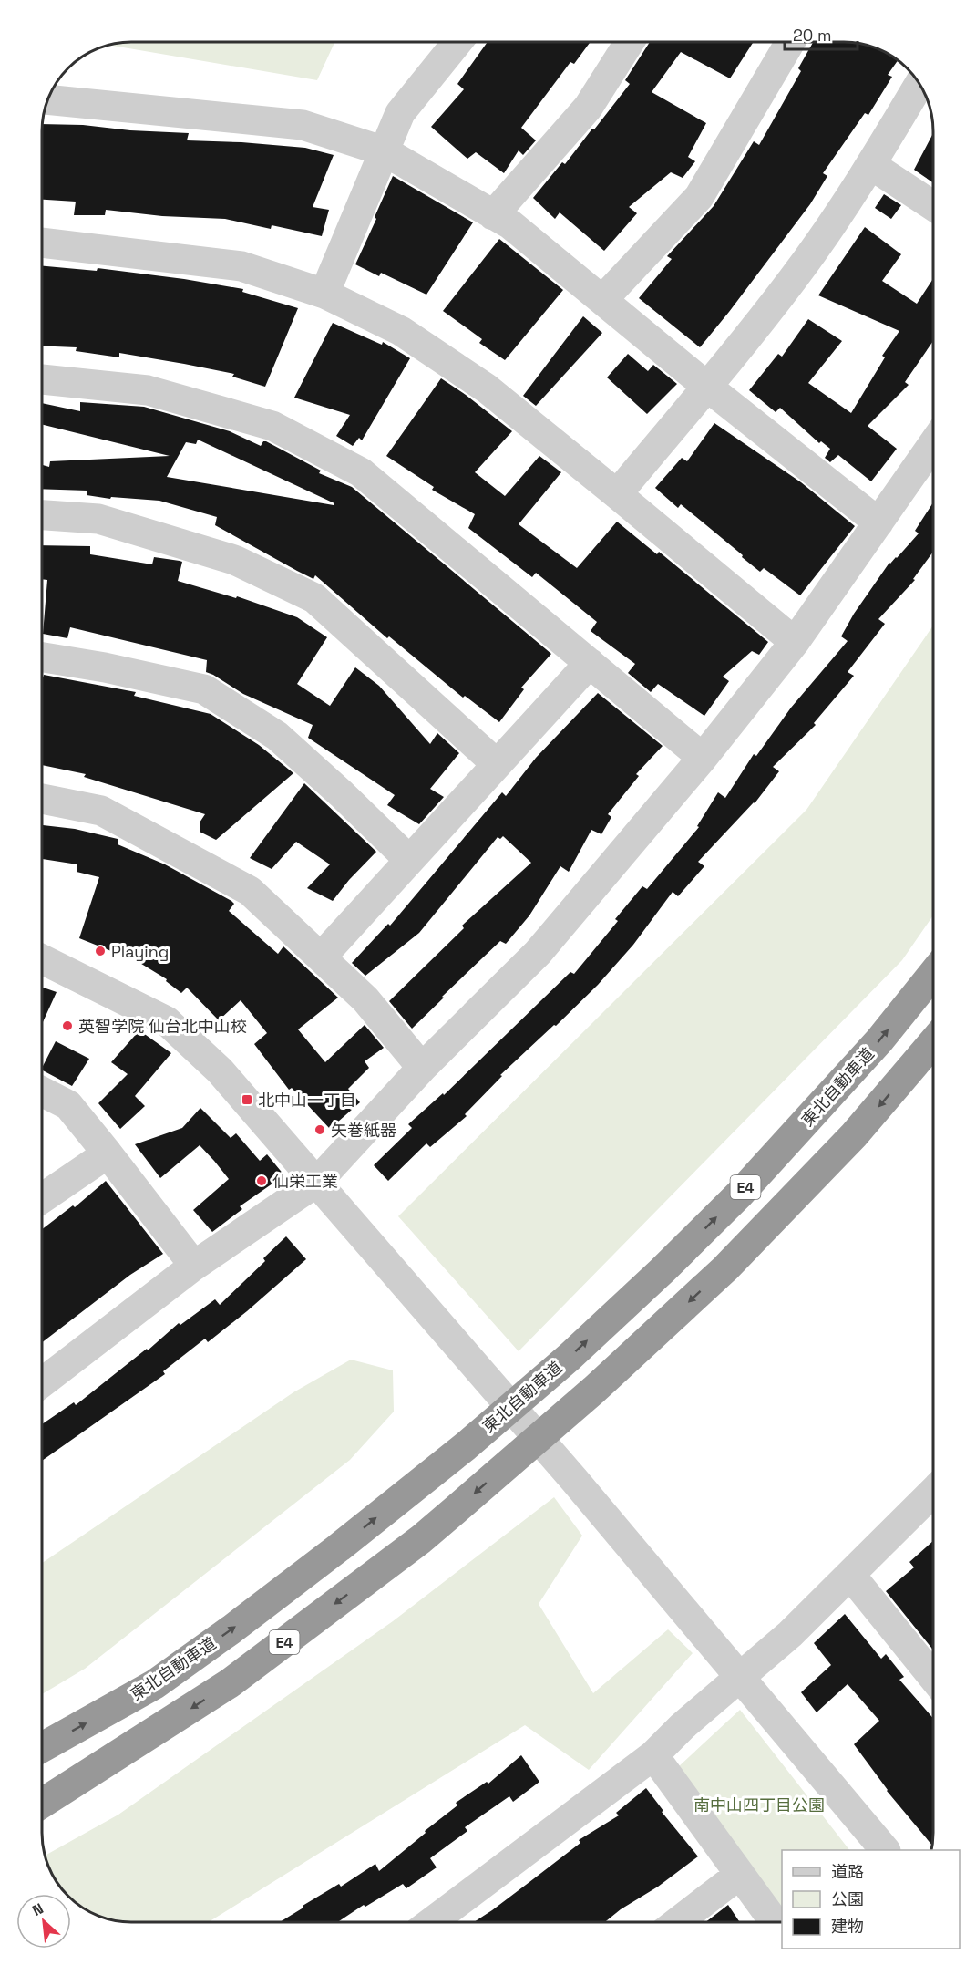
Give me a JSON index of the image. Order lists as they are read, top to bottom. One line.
{"streets":{"highway":["東北自動車道","E4"]},"parks":["南中山四丁目公園"],"places":{"other":["Playing","英智学院 仙台北中山校","矢巻紙器","仙栄工業"],"transit":["北中山一丁目"]},"legend":["道路","公園","建物"],"scale_bar":"20 m","north":"top left"}
